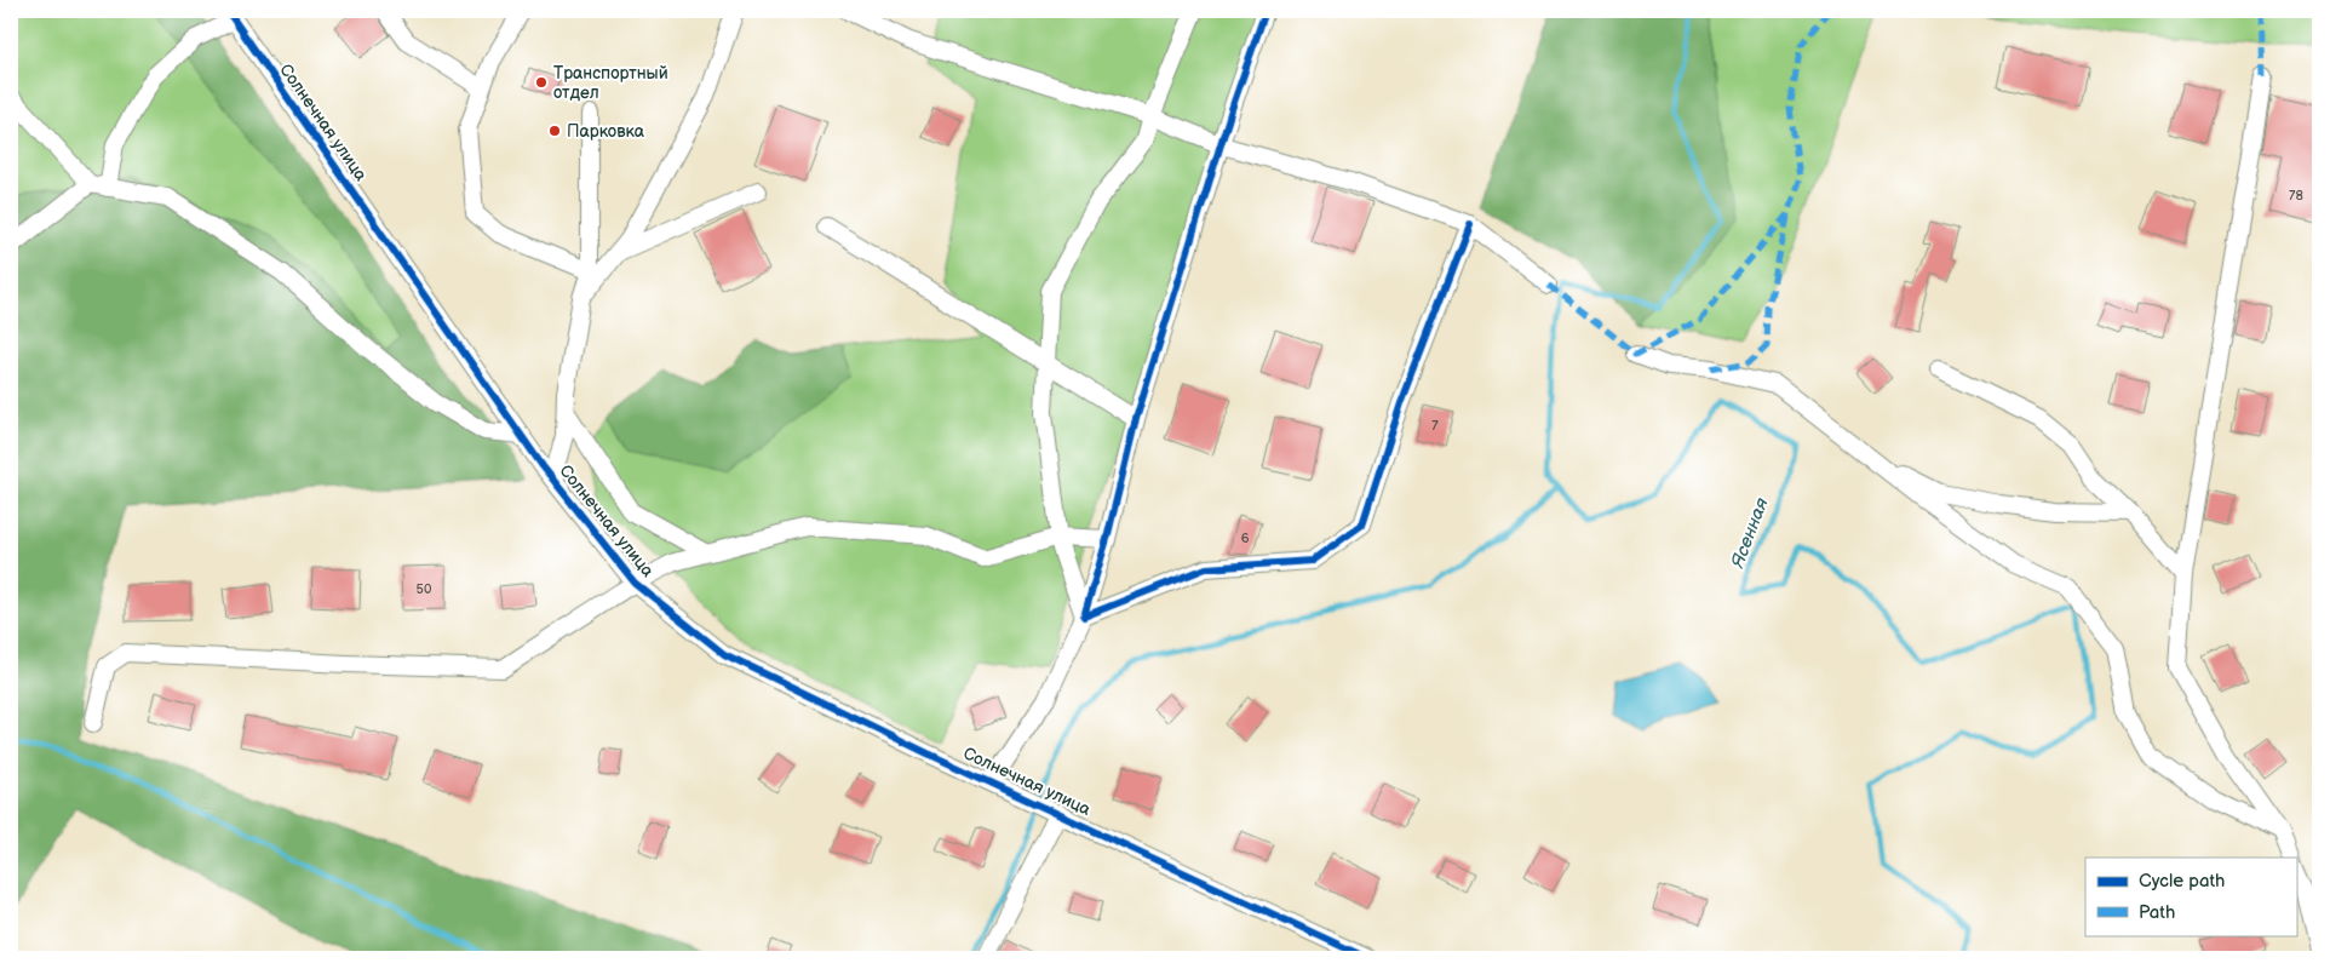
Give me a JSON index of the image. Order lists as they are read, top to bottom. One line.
{"streets":{"street":["Солнечная улица"]},"water":["Ясенная"],"places":["Транспортный отдел","Парковка"],"house_numbers":["78","7","6","50"],"legend":["Cycle path","Path"]}
